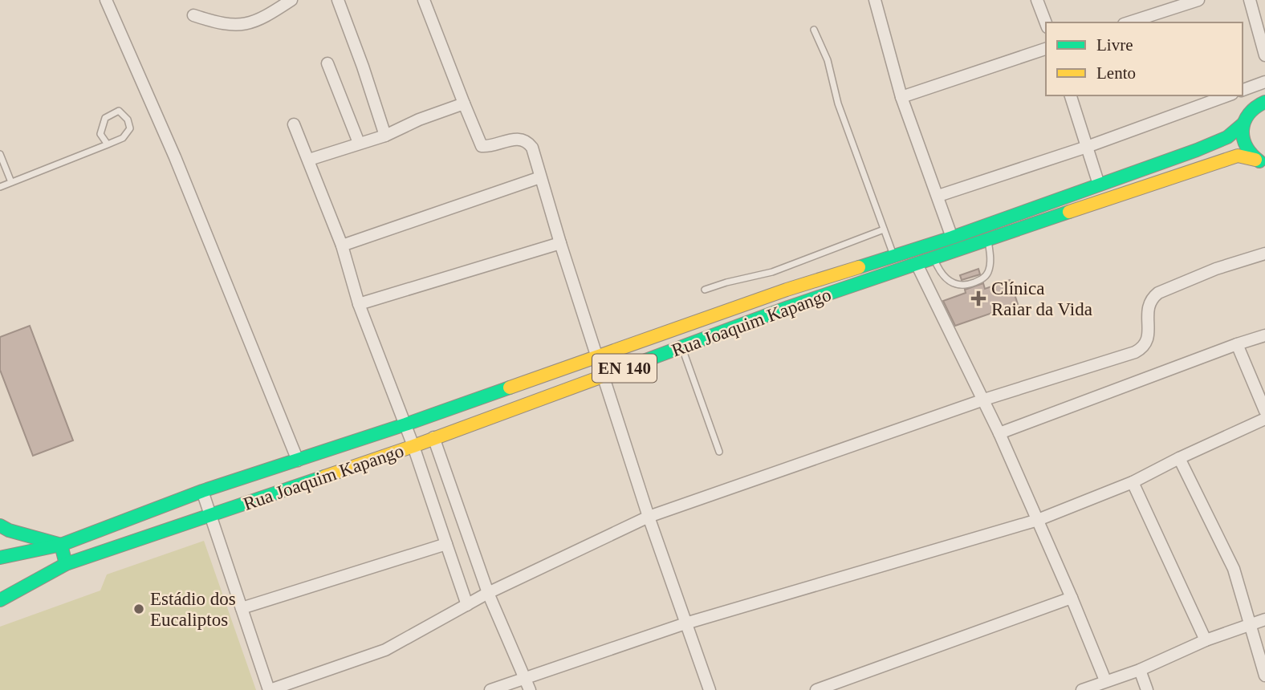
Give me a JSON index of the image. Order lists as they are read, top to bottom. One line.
{"streets":{"main road":["Rua Joaquim Kapango","EN 140"]},"crossings":[["Rua Joaquim Kapango","EN 140"]],"places":{"health":["Clínica Raiar da Vida"],"other":["Estádio dos Eucaliptos"]},"legend":["Livre","Lento"]}
